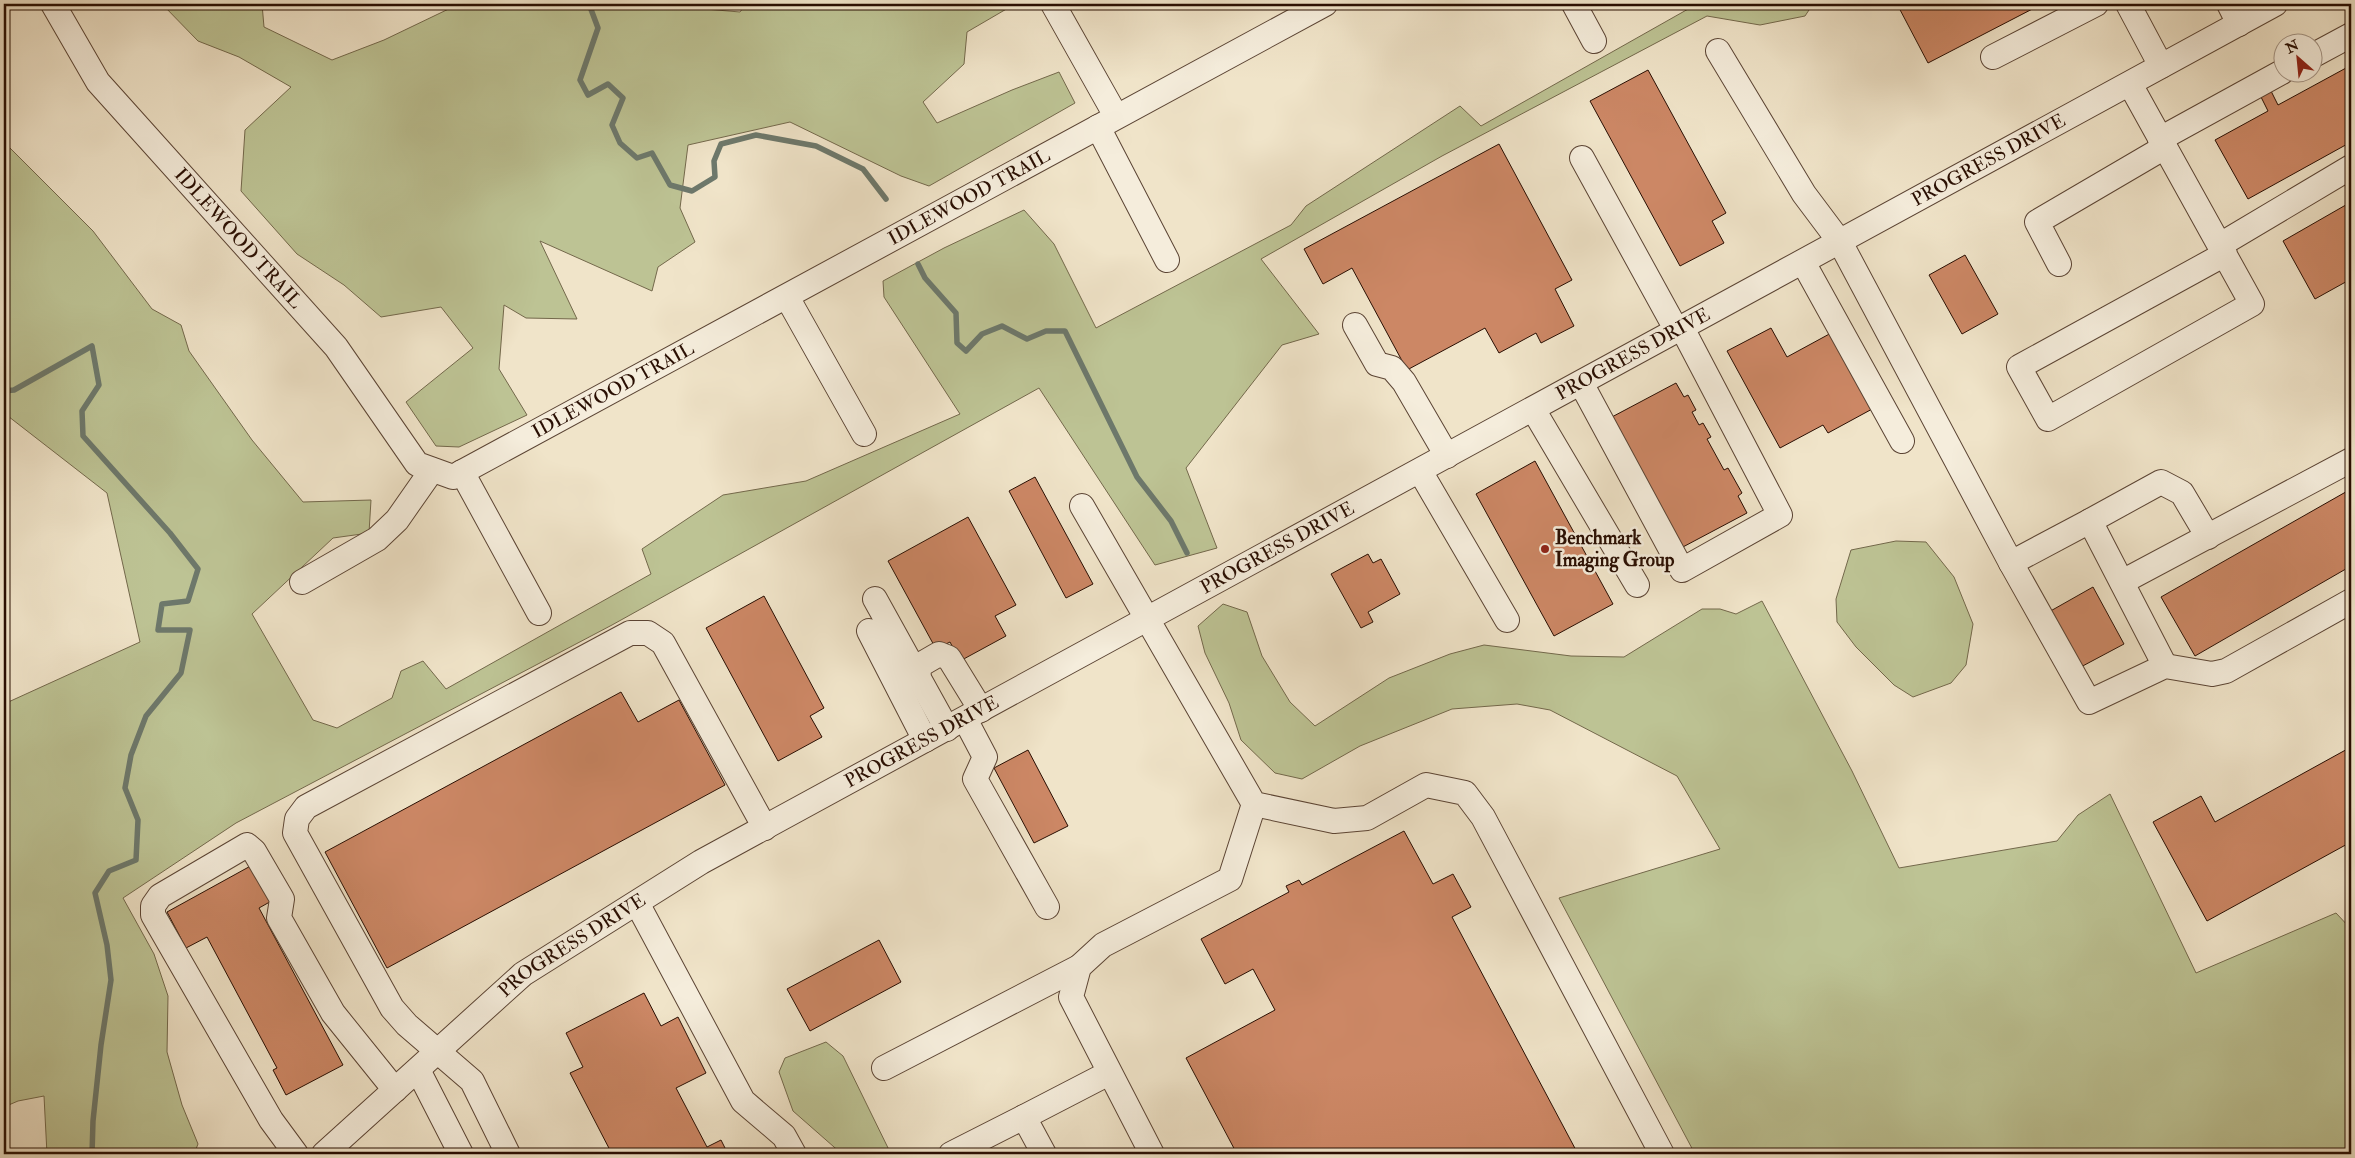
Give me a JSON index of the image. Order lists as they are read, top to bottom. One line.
{"streets":{"street":["PROGRESS DRIVE","IDLEWOOD TRAIL"]},"places":["Benchmark Imaging Group"],"north":"top left"}
